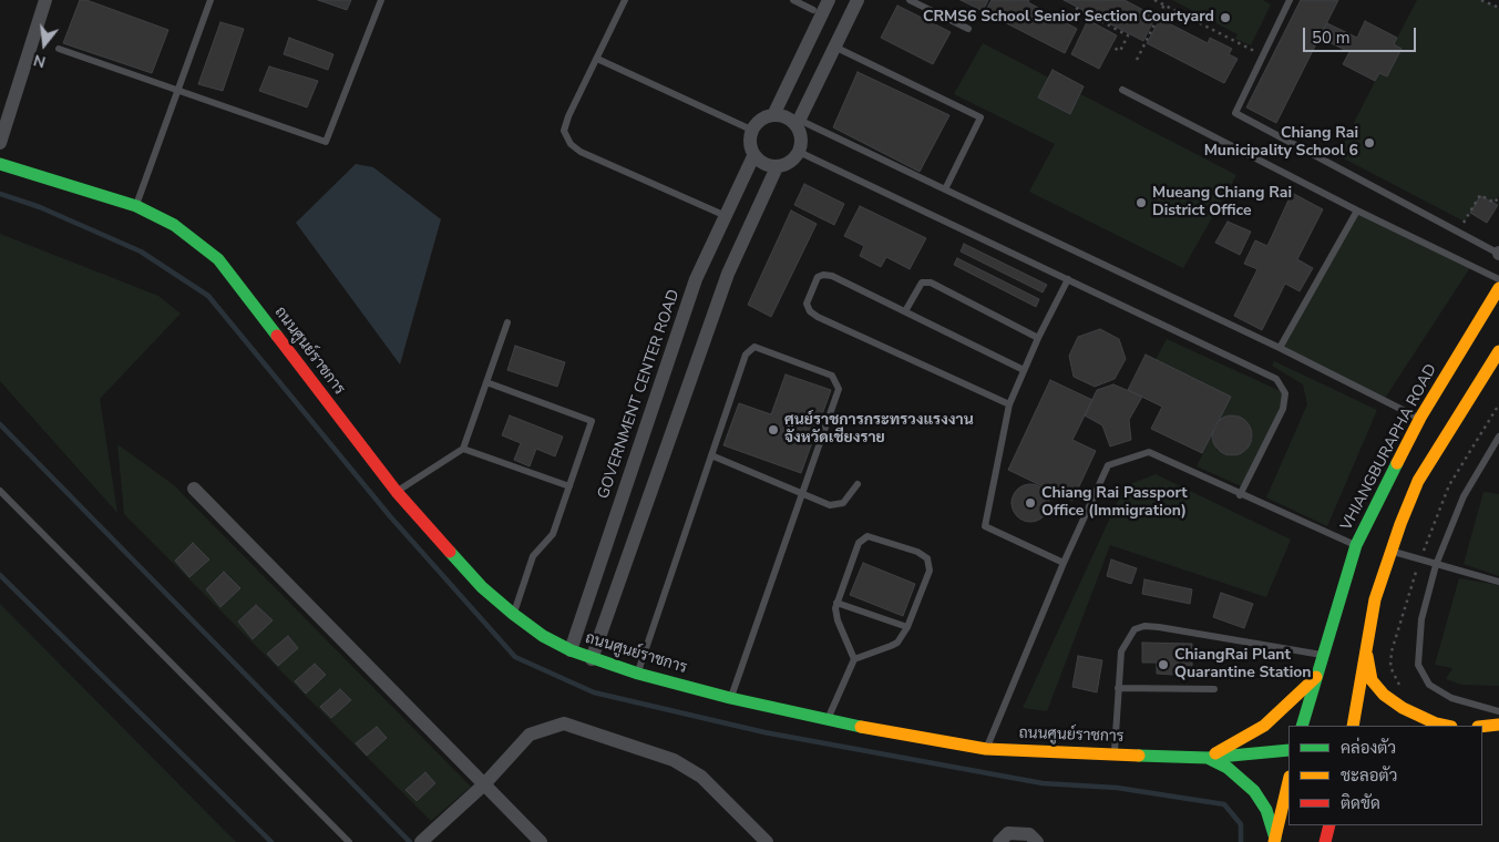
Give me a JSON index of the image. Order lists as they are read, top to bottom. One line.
{"streets":{"street":["ถนนศูนย์ราชการ","GOVERNMENT CENTER ROAD","VHIANGBURAPHA ROAD"]},"crossings":[["ถนนศูนย์ราชการ","GOVERNMENT CENTER ROAD"]],"places":["CRMS6 School Senior Section Courtyard","Chiang Rai Municipality School 6","Mueang Chiang Rai District Office","ศูนย์ราชการกระทรวงแรงงาน จังหวัดเชียงราย","Chiang Rai Passport Office (Immigration)","ChiangRai Plant Quarantine Station"],"legend":["คล่องตัว","ชะลอตัว","ติดขัด"],"scale_bar":"50 m","north":"bottom"}
